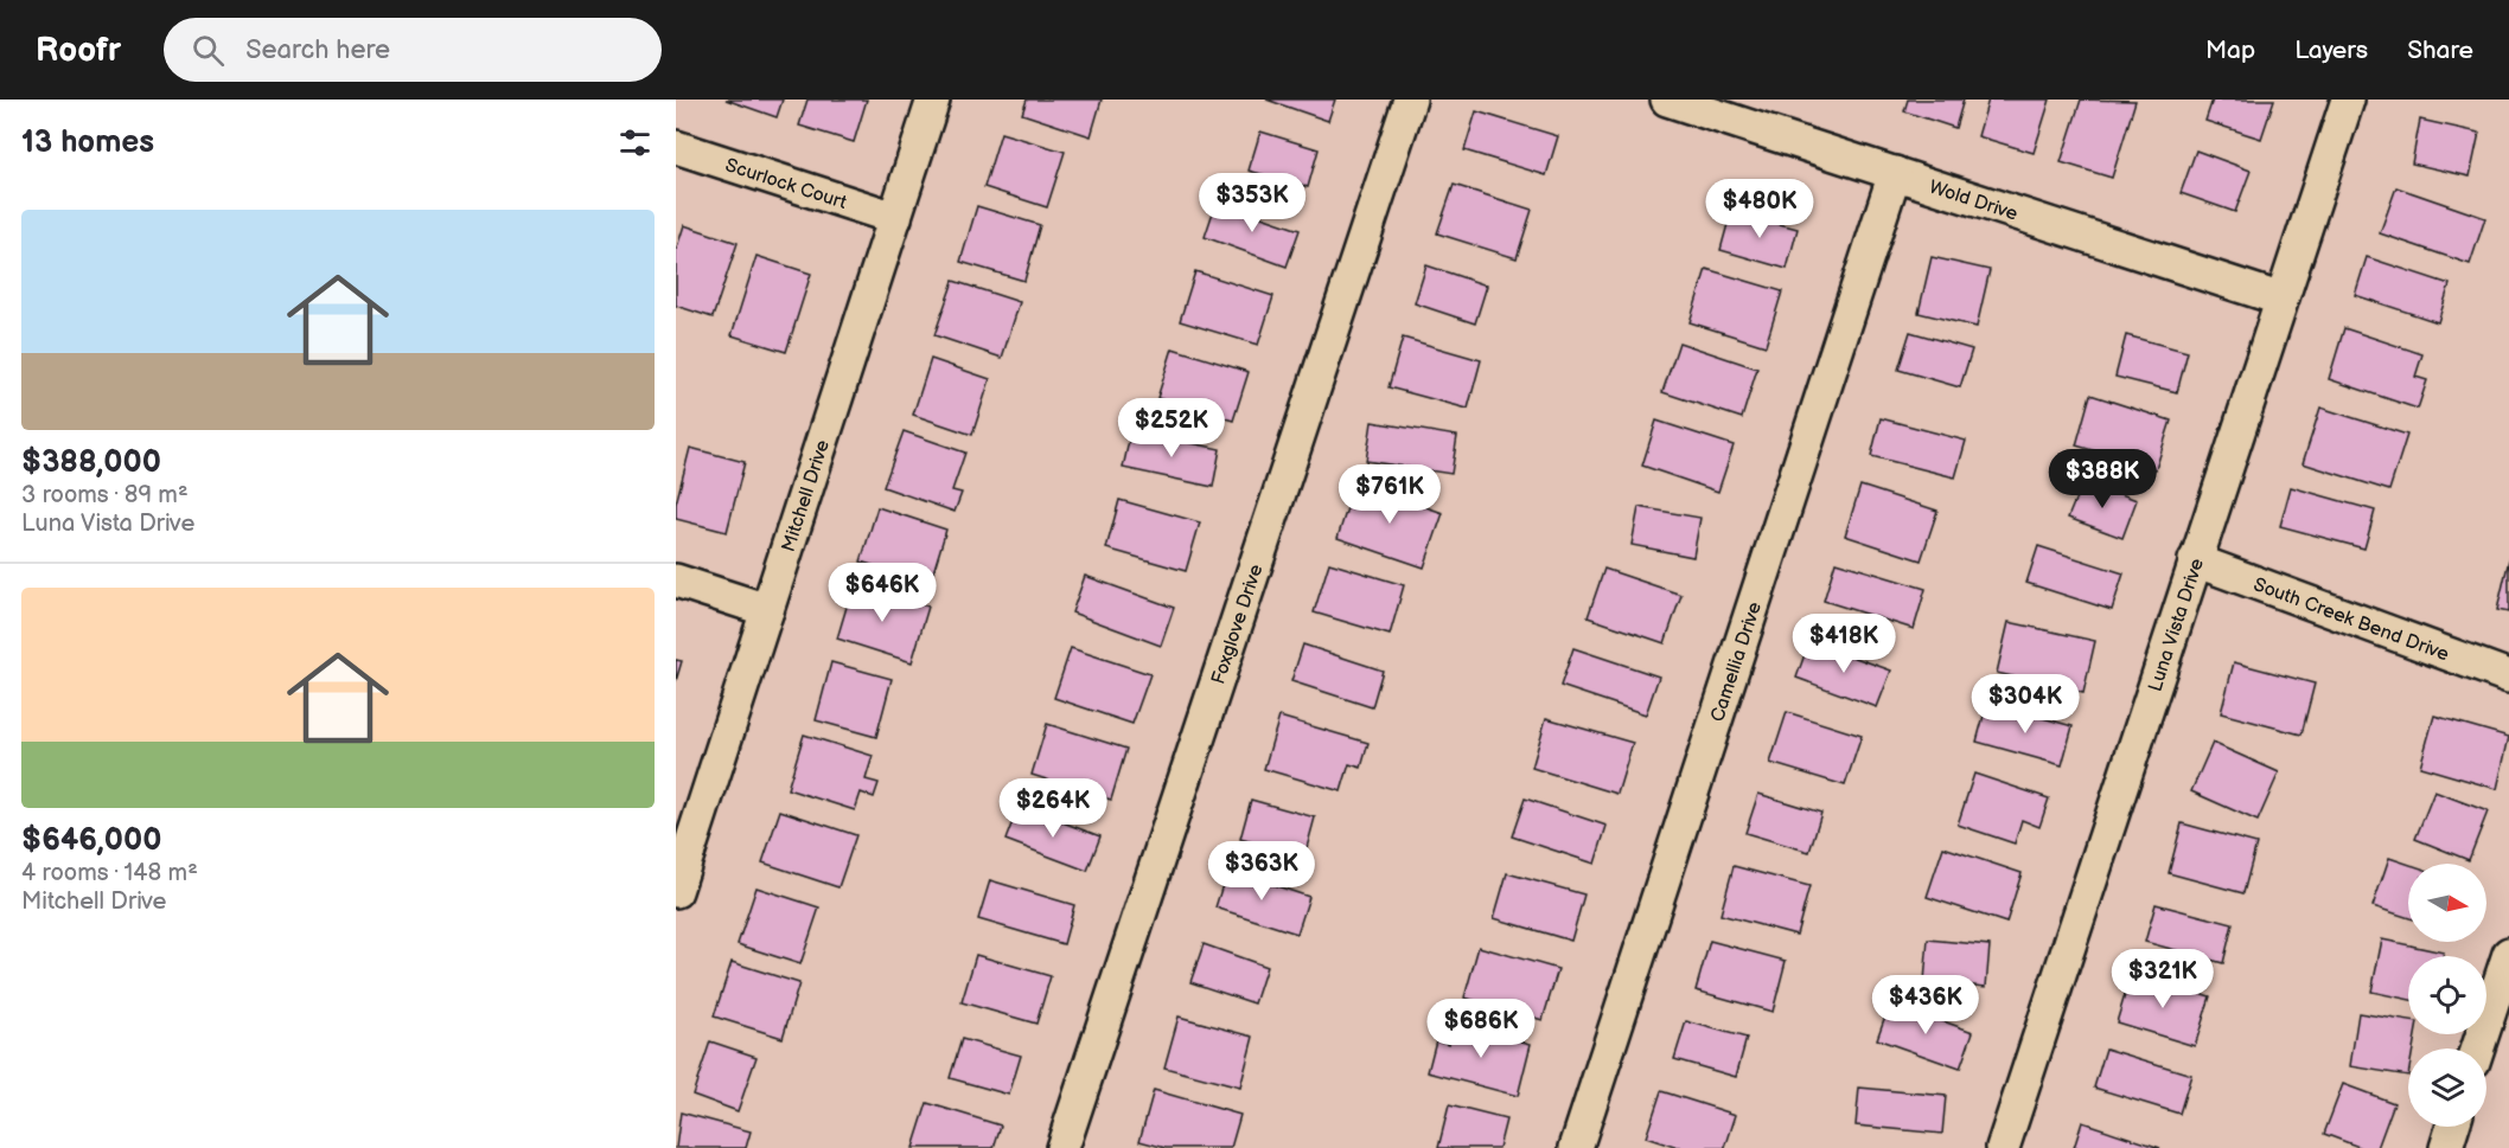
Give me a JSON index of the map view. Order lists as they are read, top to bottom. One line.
{"streets":{"street":["Scurlock Court","Wold Drive","Mitchell Drive","South Creek Bend Drive","Foxglove Drive","Luna Vista Drive","Camellia Drive"]},"crossings":[["Scurlock Court","Mitchell Drive"],["Wold Drive","Luna Vista Drive"],["Wold Drive","Camellia Drive"],["South Creek Bend Drive","Luna Vista Drive"]],"north":"right","page":{"header":"Roofr","search":"Search here","nav":["Map","Layers","Share"],"heading":"13 homes","price":["$353K","$480K","$252K","$388K","$761K","$646K","$418K","$304K","$264K","$363K","$321K","$436K","$686K"],"list":[{"name":"$388,000","note":"3 rooms · 89 m² · Luna Vista Drive"},{"name":"$646,000","note":"4 rooms · 148 m² · Mitchell Drive"}]}}
